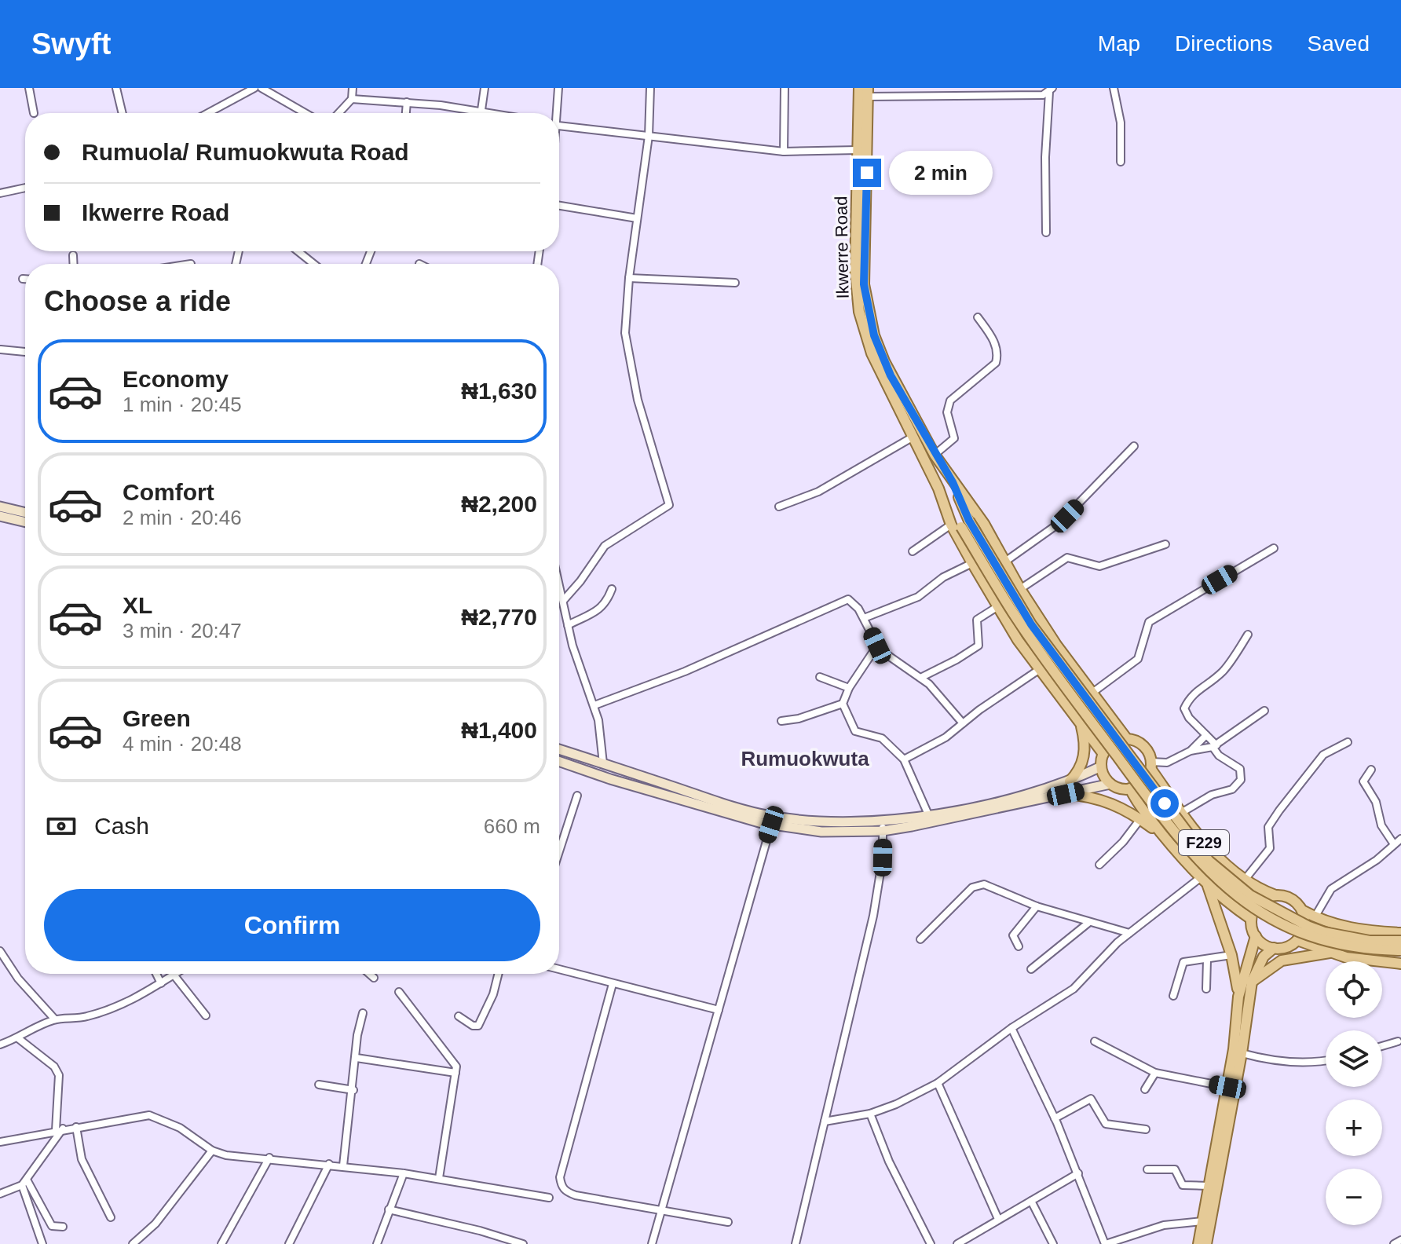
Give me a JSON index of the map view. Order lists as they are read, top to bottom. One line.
{"streets":{"main road":["Ikwerre Road","F229"]},"crossings":[["Ikwerre Road","F229"]],"districts":["Rumuokwuta"],"page":{"header":"Swyft","nav":["Map","Directions","Saved"],"banner":["Rumuola/ Rumuokwuta Road","Ikwerre Road"],"bubble":"2 min","heading":"Choose a ride","list":[{"name":"Economy","note":"1 min · 20:45","value":"₦1,630"},{"name":"Comfort","note":"2 min · 20:46","value":"₦2,200"},{"name":"XL","note":"3 min · 20:47","value":"₦2,770"},{"name":"Green","note":"4 min · 20:48","value":"₦1,400"}],"pay":["Cash","660 m"],"buttons":"Confirm","map_buttons":["+","−"]}}
